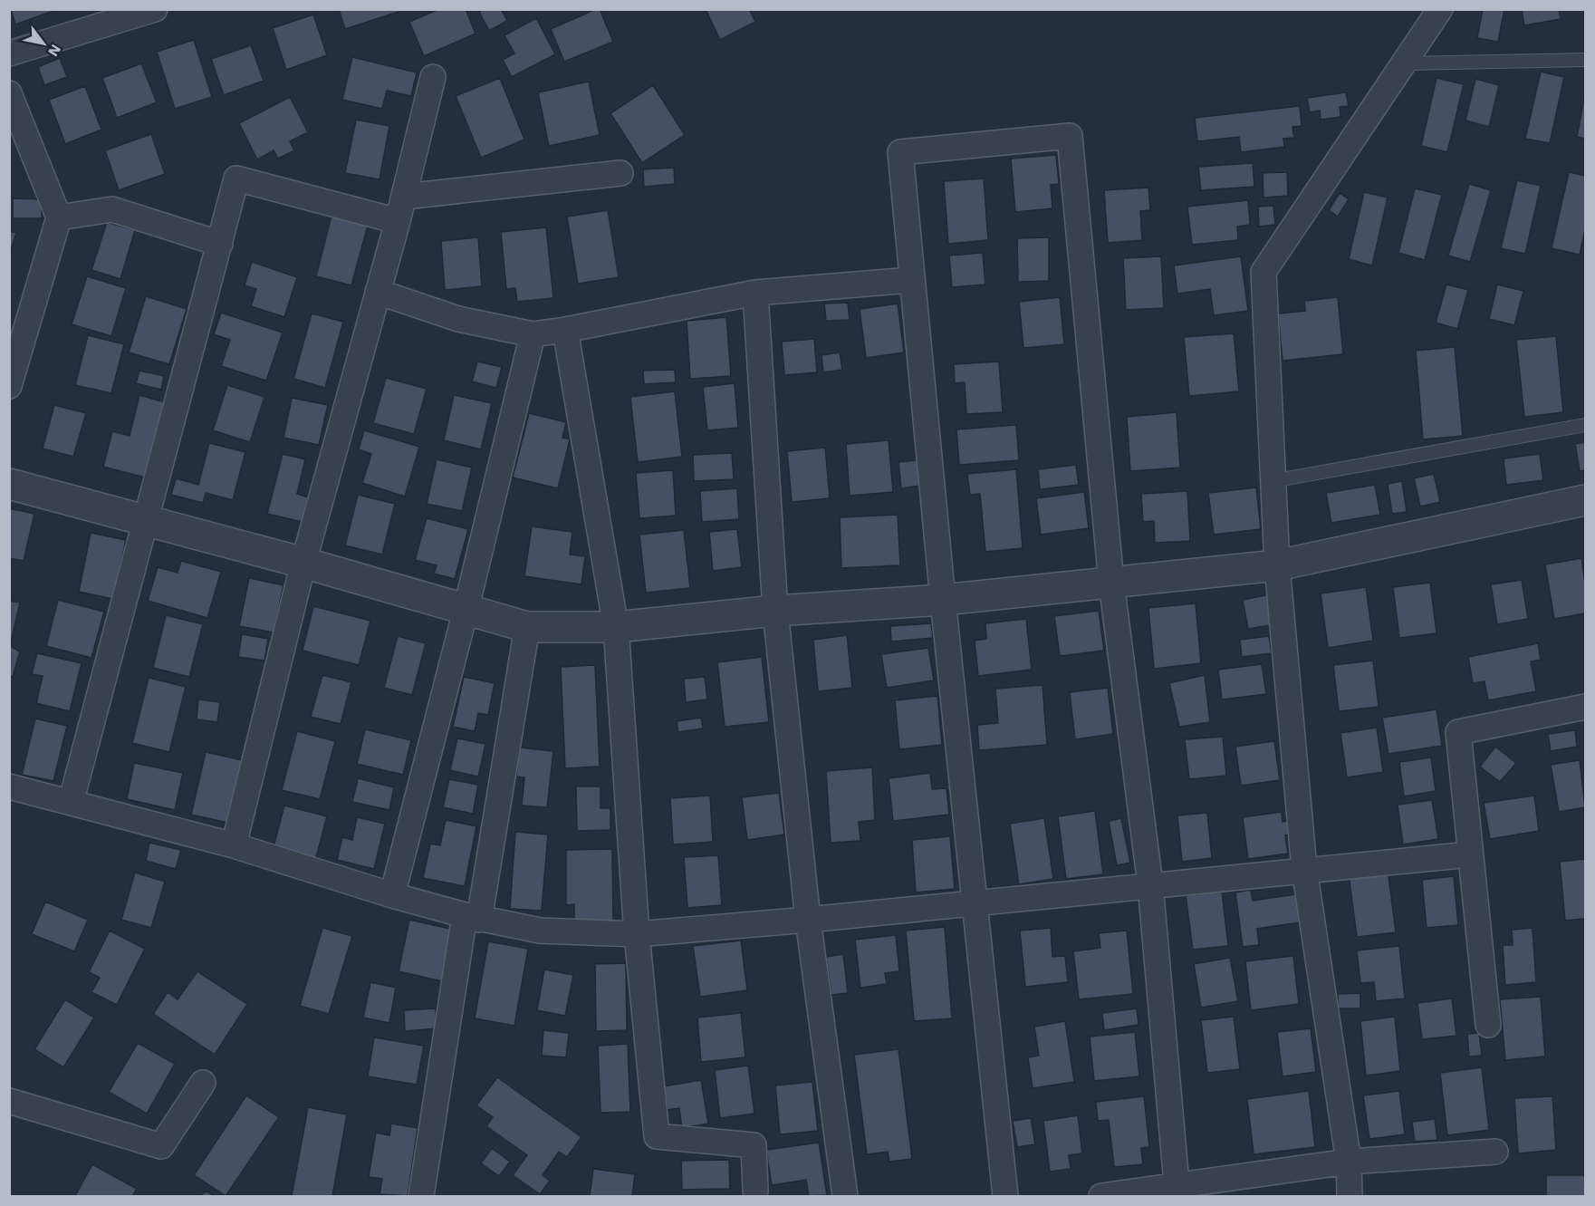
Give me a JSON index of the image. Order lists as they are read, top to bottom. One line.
{"north":"bottom right"}
